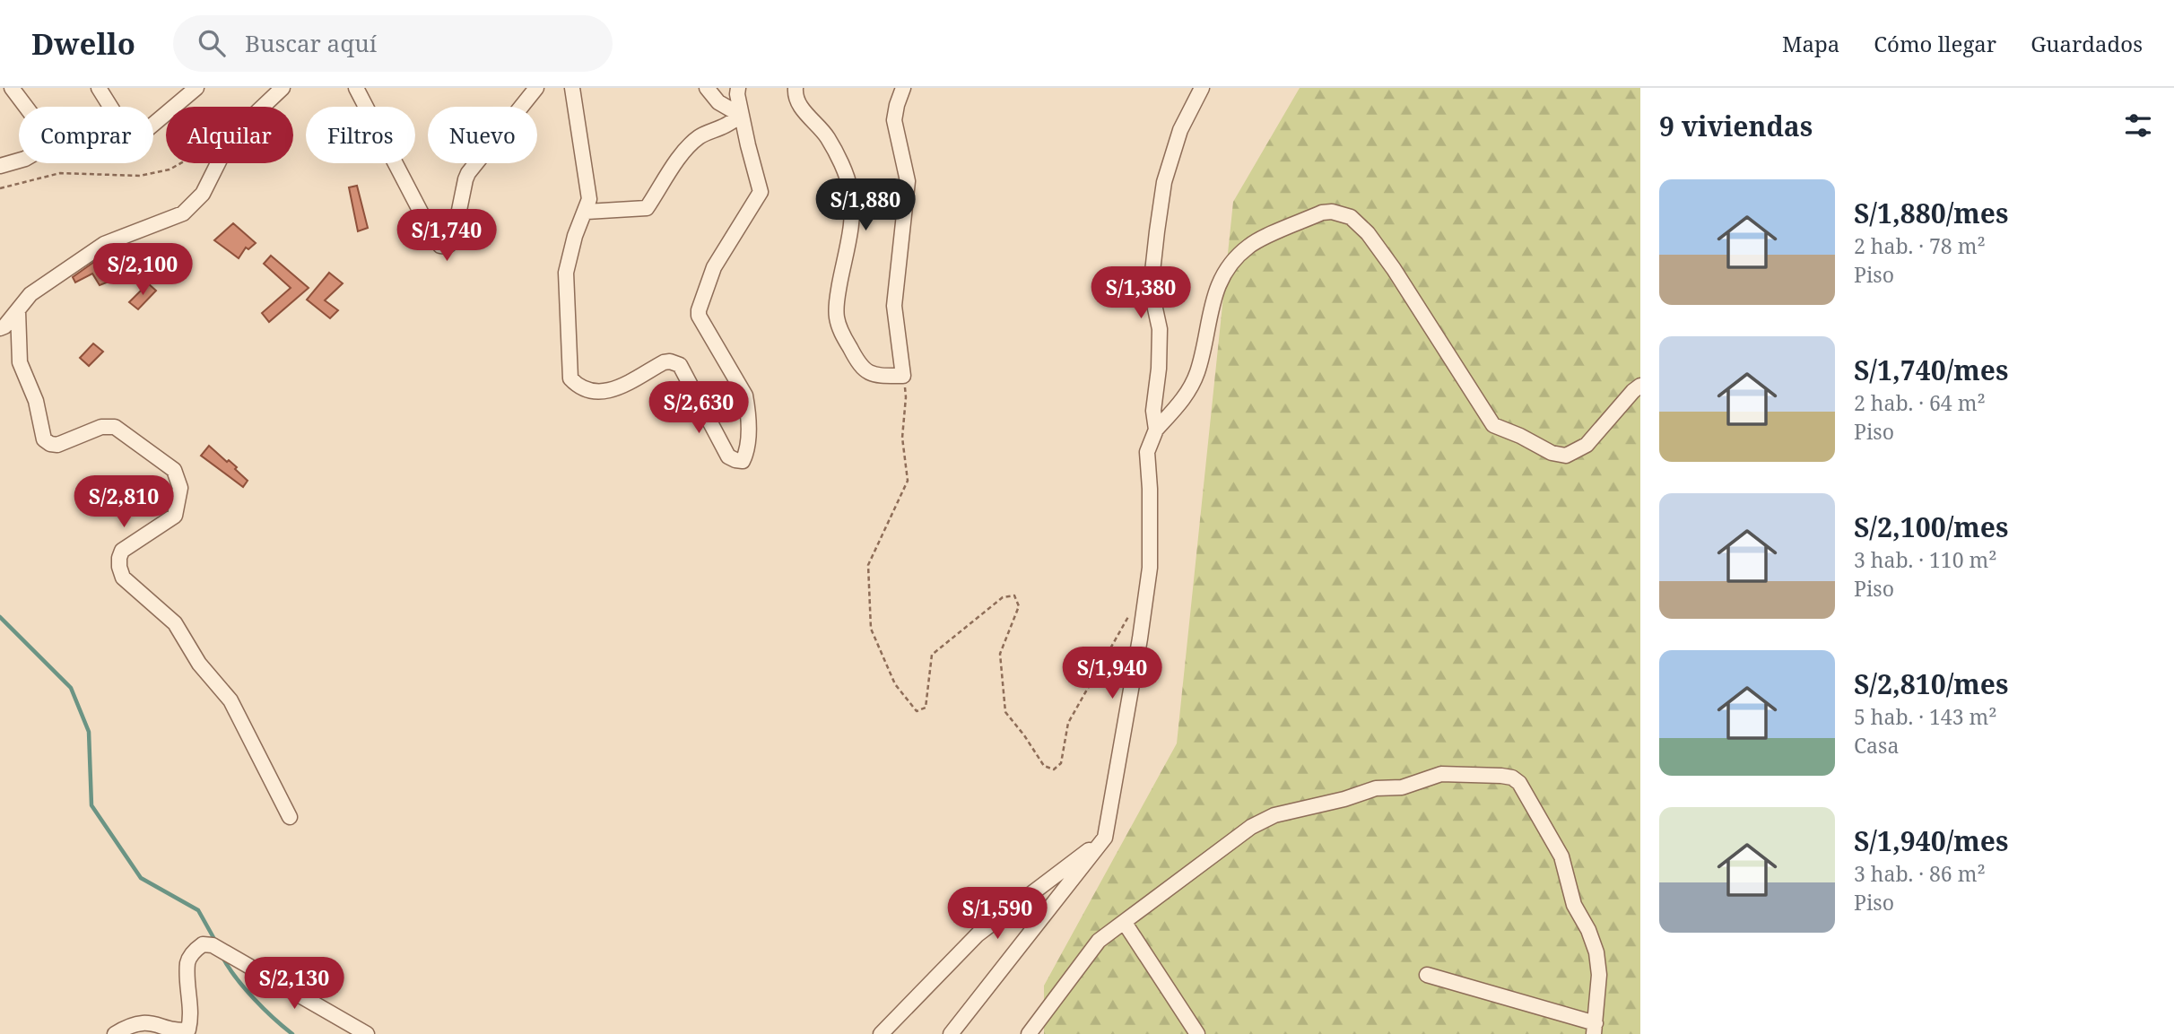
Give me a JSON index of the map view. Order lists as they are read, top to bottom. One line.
{"page":{"header":"Dwello","search":"Buscar aquí","nav":["Mapa","Cómo llegar","Guardados"],"heading":"9 viviendas","chip":["Comprar","Alquilar","Filtros","Nuevo"],"list":[{"name":"S/1,880/mes","note":"2 hab. · 78 m² · Piso"},{"name":"S/1,740/mes","note":"2 hab. · 64 m² · Piso"},{"name":"S/2,100/mes","note":"3 hab. · 110 m² · Piso"},{"name":"S/2,810/mes","note":"5 hab. · 143 m² · Casa"},{"name":"S/1,940/mes","note":"3 hab. · 86 m² · Piso"}],"price":["S/1,880","S/1,740","S/2,100","S/1,380","S/2,630","S/2,810","S/1,940","S/1,590","S/2,130"]}}
